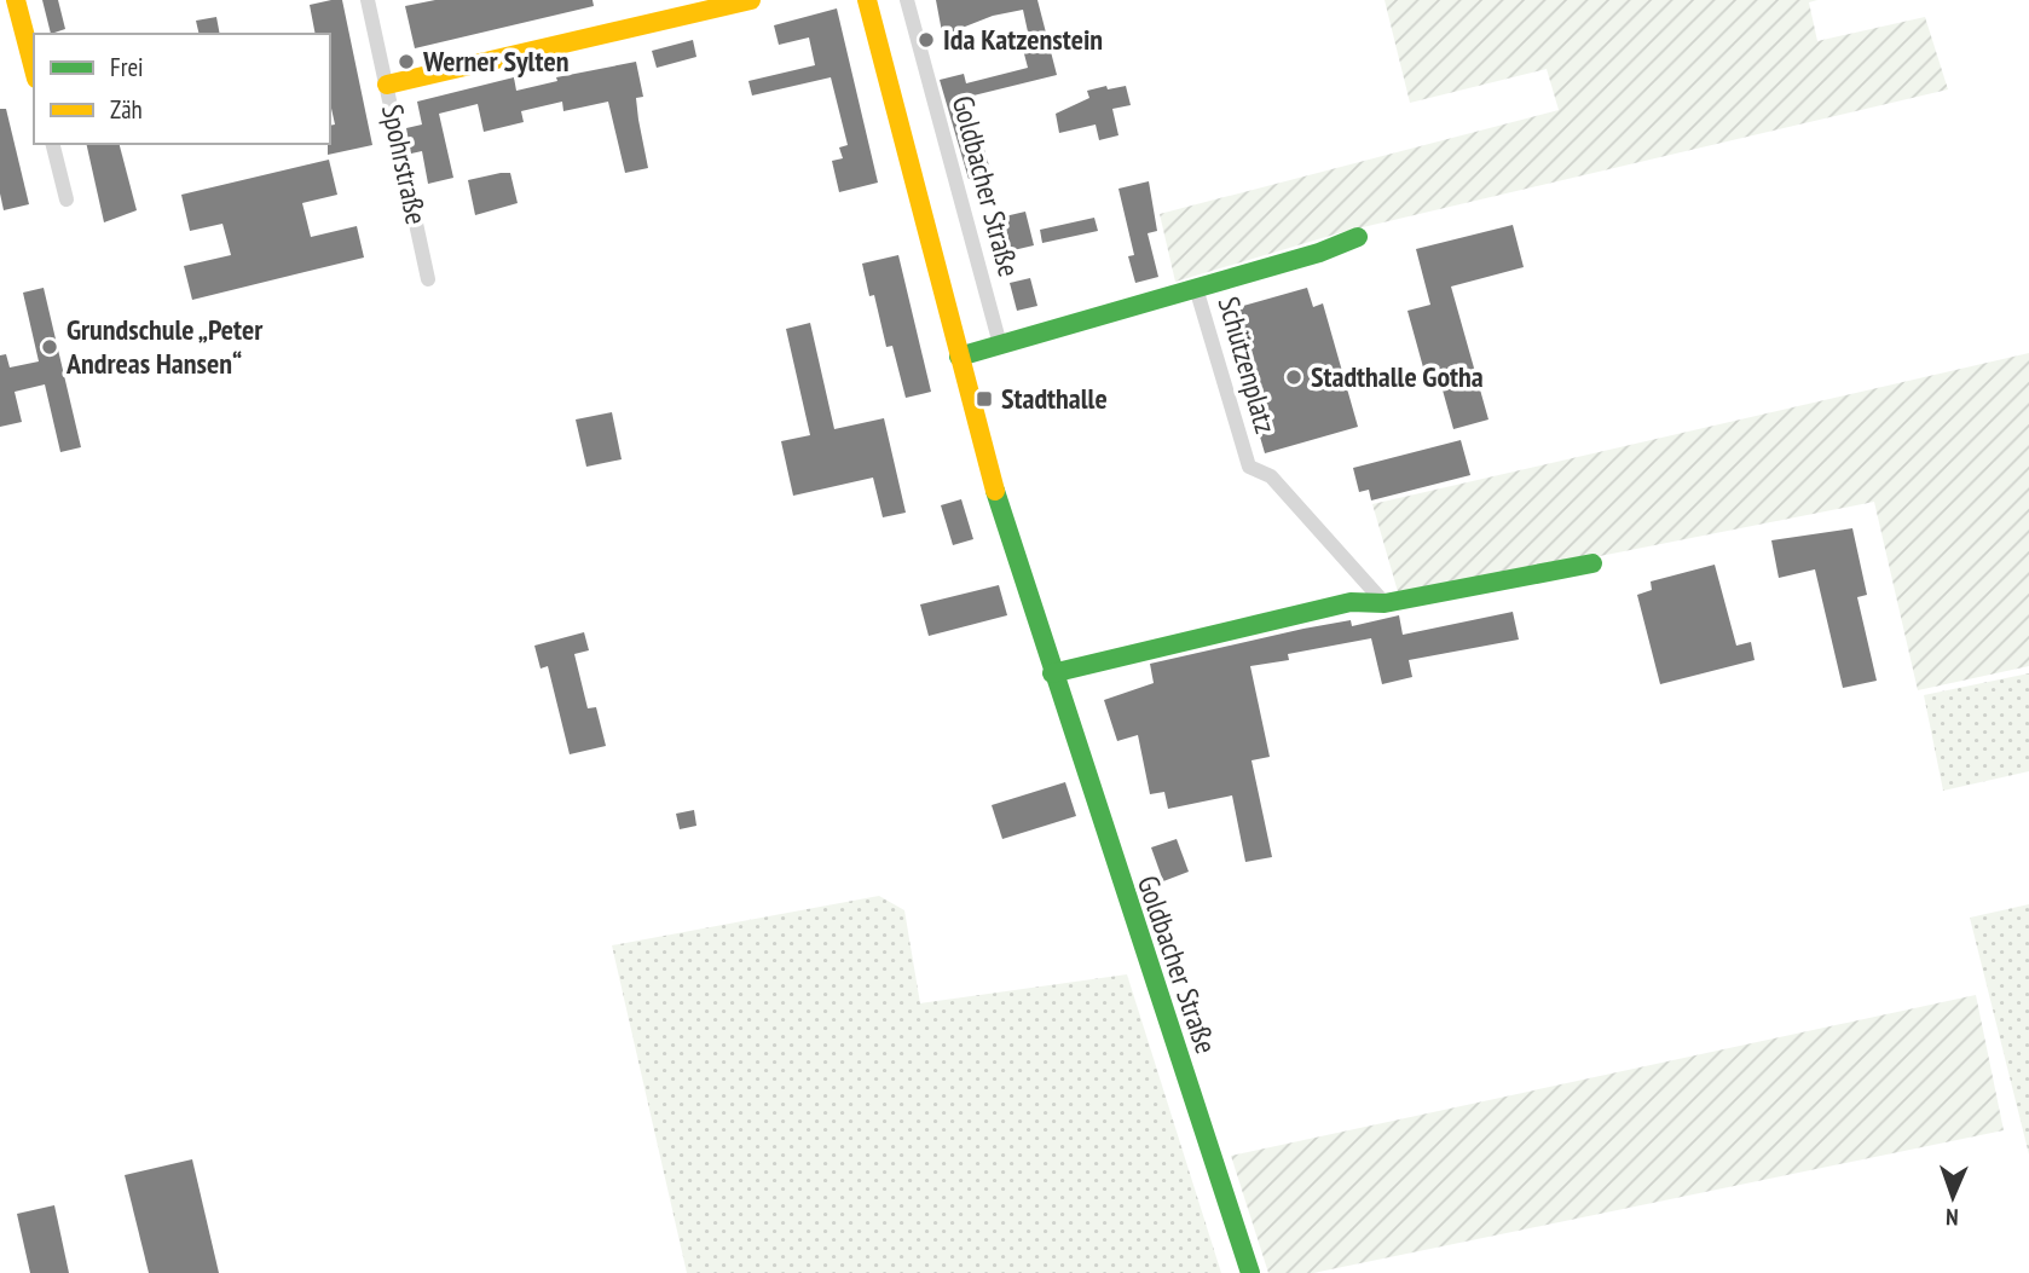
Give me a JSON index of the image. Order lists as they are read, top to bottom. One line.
{"streets":{"street":["Spohrstraße","Goldbacher Straße","Schützenplatz"]},"crossings":[["Goldbacher Straße","Schützenplatz"]],"places":{"other":["Ida Katzenstein","Werner Sylten","Grundschule „Peter Andreas Hansen“","Stadthalle Gotha"],"transit":["Stadthalle"]},"legend":["Frei","Zäh"],"north":"bottom"}
